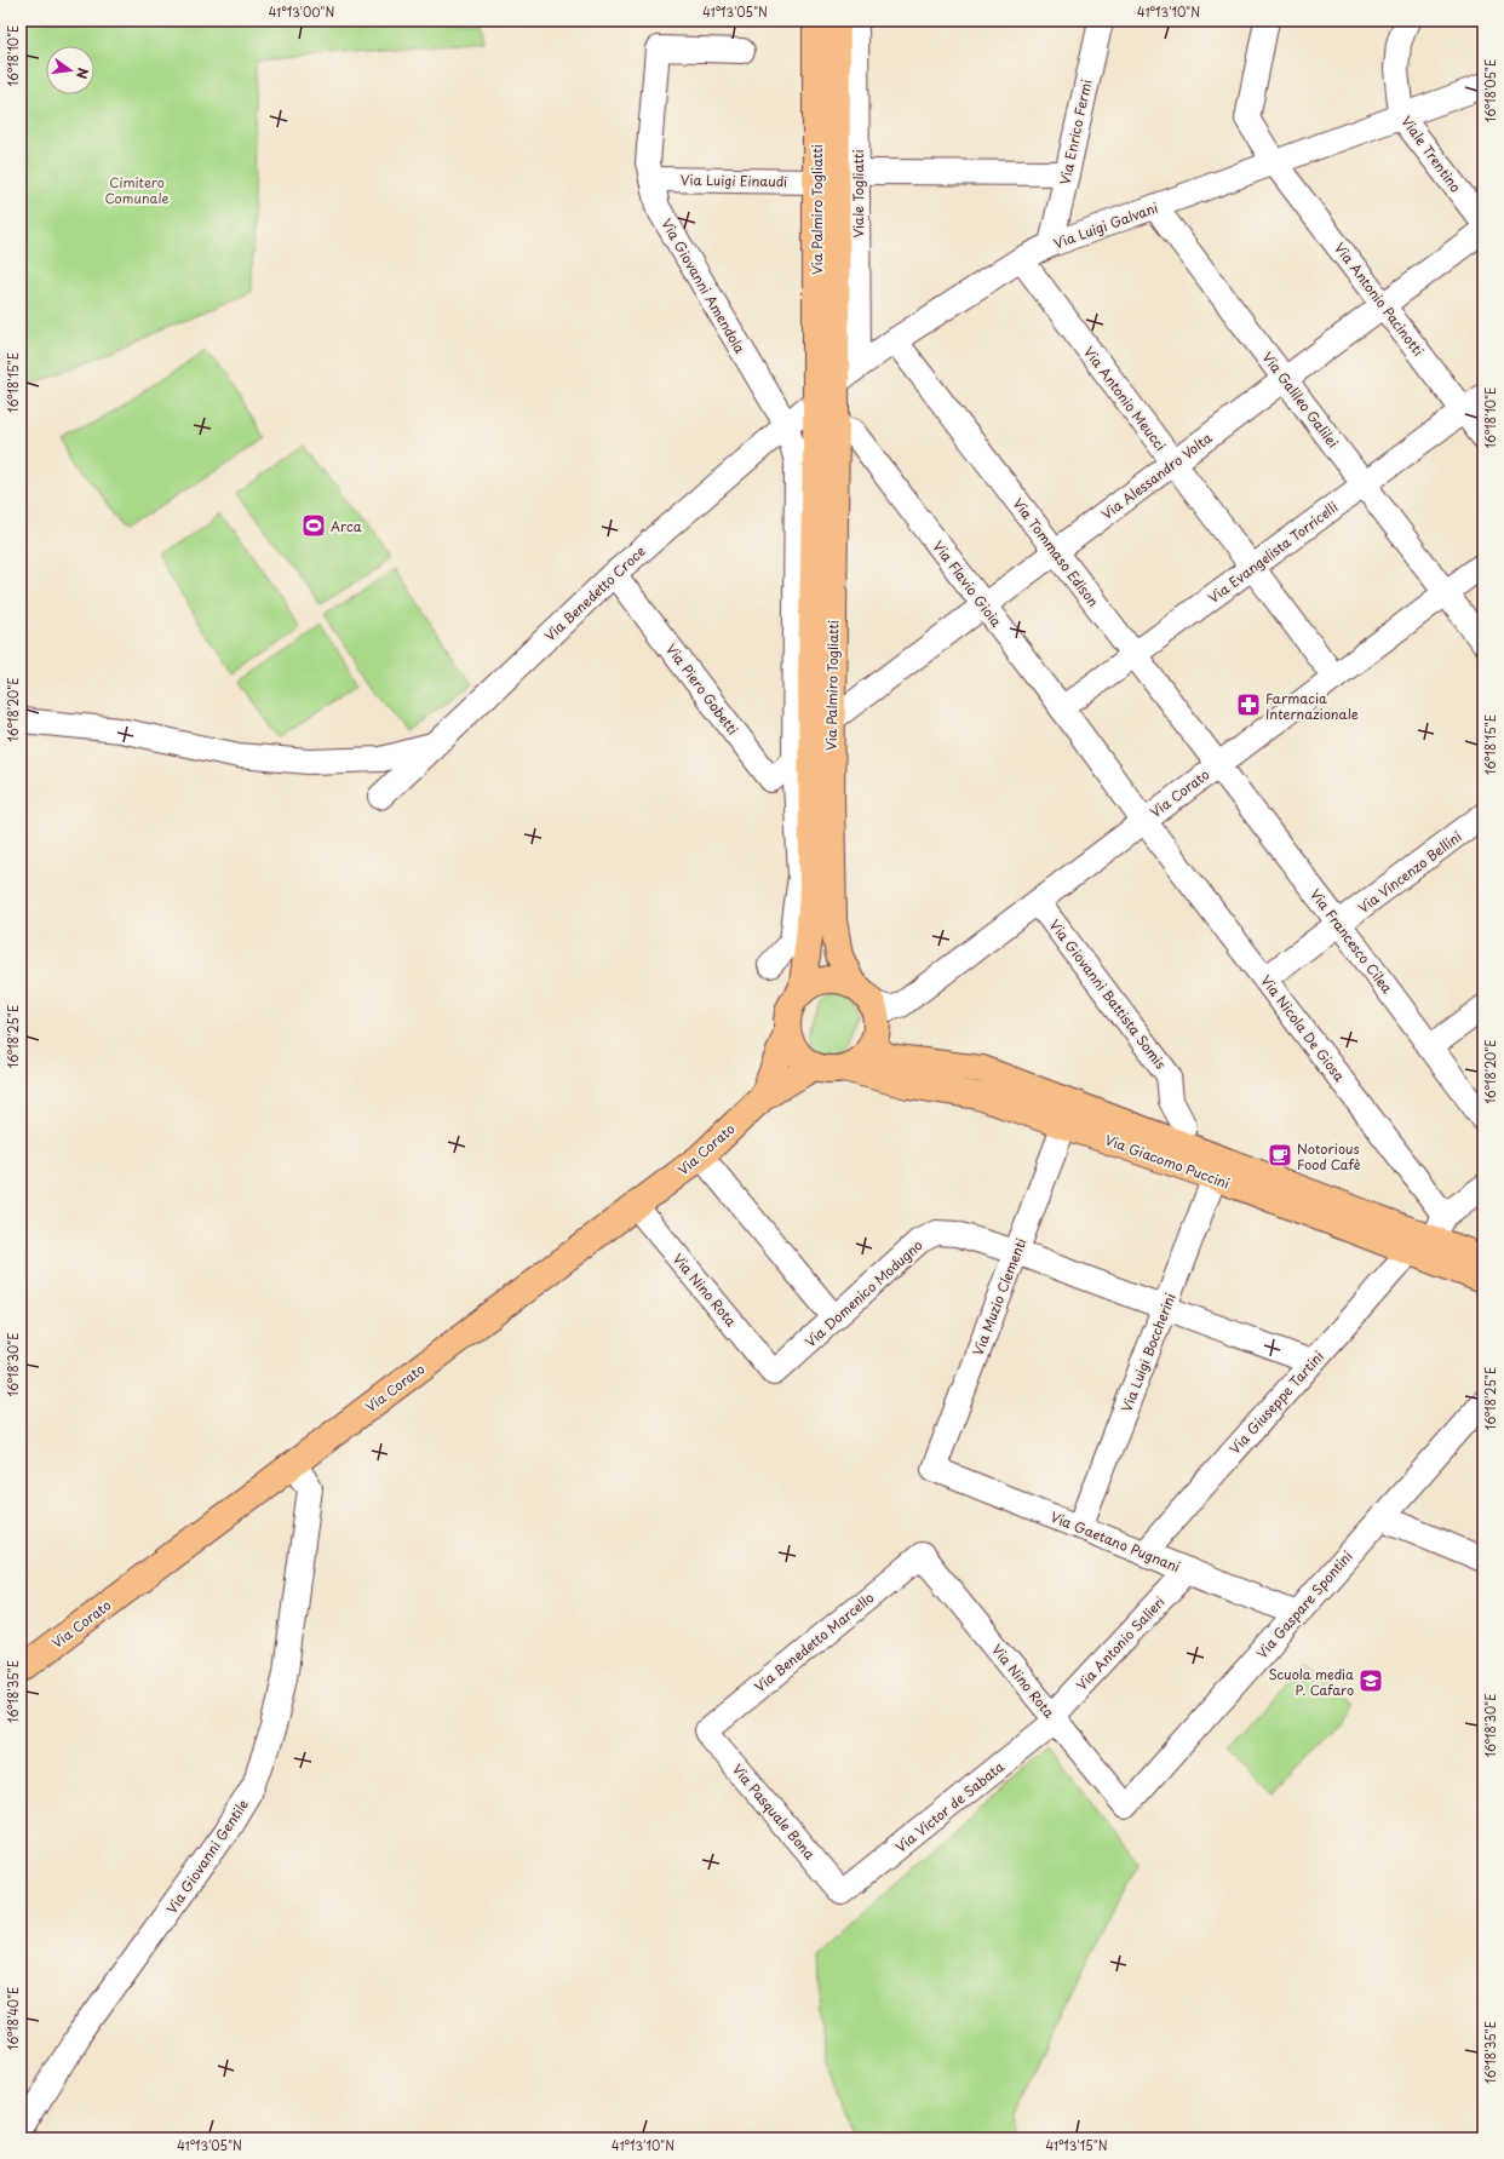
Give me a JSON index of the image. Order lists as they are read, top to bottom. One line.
{"streets":{"main road":["Via Palmiro Togliatti","Via Corato","Via Giacomo Puccini"],"street":["Via Enrico Fermi","Viale Trentino","Via Luigi Einaudi","Viale Togliatti","Via Luigi Galvani","Via Giovanni Amendola","Via Antonio Pacinotti","Via Antonio Meucci","Via Galileo Galilei","Via Alessandro Volta","Via Tommaso Edison","Via Evangelista Torricelli","Via Flavio Gioia","Via Benedetto Croce","Via Piero Gobetti","Via Vincenzo Bellini","Via Francesco Cilea","Via Giovanni Battista Somis","Via Nicola De Giosa","Via Nino Rota","Via Domenico Modugno","Via Muzio Clementi","Via Luigi Boccherini","Via Giuseppe Tartini","Via Gaetano Pugnani","Via Gaspare Spontini","Via Benedetto Marcello","Via Antonio Salieri","Via Victor de Sabata","Via Pasquale Bona","Via Giovanni Gentile"]},"crossings":[["Via Enrico Fermi","Via Luigi Galvani"],["Viale Trentino","Via Luigi Galvani"],["Via Luigi Einaudi","Via Palmiro Togliatti"],["Via Luigi Einaudi","Via Giovanni Amendola"],["Viale Togliatti","Via Luigi Galvani"],["Via Palmiro Togliatti","Via Luigi Galvani"],["Via Palmiro Togliatti","Via Alessandro Volta"],["Via Palmiro Togliatti","Via Flavio Gioia"],["Via Palmiro Togliatti","Via Benedetto Croce"],["Via Palmiro Togliatti","Via Corato"],["Via Palmiro Togliatti","Via Giacomo Puccini"],["Via Luigi Galvani","Via Antonio Pacinotti"],["Via Luigi Galvani","Via Antonio Meucci"],["Via Luigi Galvani","Via Galileo Galilei"],["Via Luigi Galvani","Via Tommaso Edison"],["Via Giovanni Amendola","Via Benedetto Croce"],["Via Giovanni Amendola","Via Piero Gobetti"],["Via Antonio Pacinotti","Via Alessandro Volta"],["Via Antonio Pacinotti","Via Evangelista Torricelli"],["Via Antonio Meucci","Via Alessandro Volta"],["Via Antonio Meucci","Via Evangelista Torricelli"],["Via Antonio Meucci","Via Corato"],["Via Galileo Galilei","Via Alessandro Volta"],["Via Galileo Galilei","Via Evangelista Torricelli"],["Via Galileo Galilei","Via Corato"],["Via Alessandro Volta","Via Tommaso Edison"],["Via Alessandro Volta","Via Flavio Gioia"],["Via Tommaso Edison","Via Evangelista Torricelli"],["Via Tommaso Edison","Via Corato"],["Via Tommaso Edison","Via Francesco Cilea"],["Via Evangelista Torricelli","Via Flavio Gioia"],["Via Flavio Gioia","Via Corato"],["Via Flavio Gioia","Via Nicola De Giosa"],["Via Benedetto Croce","Via Piero Gobetti"],["Via Corato","Via Francesco Cilea"],["Via Corato","Via Giovanni Battista Somis"],["Via Corato","Via Nicola De Giosa"],["Via Corato","Via Giacomo Puccini"],["Via Corato","Via Nino Rota"],["Via Corato","Via Giovanni Gentile"],["Via Vincenzo Bellini","Via Francesco Cilea"],["Via Vincenzo Bellini","Via Nicola De Giosa"],["Via Giovanni Battista Somis","Via Giacomo Puccini"],["Via Giacomo Puccini","Via Muzio Clementi"],["Via Giacomo Puccini","Via Luigi Boccherini"],["Via Giacomo Puccini","Via Giuseppe Tartini"],["Via Nino Rota","Via Domenico Modugno"],["Via Nino Rota","Via Gaspare Spontini"],["Via Nino Rota","Via Benedetto Marcello"],["Via Nino Rota","Via Antonio Salieri"],["Via Nino Rota","Via Victor de Sabata"],["Via Domenico Modugno","Via Muzio Clementi"],["Via Domenico Modugno","Via Luigi Boccherini"],["Via Domenico Modugno","Via Giuseppe Tartini"],["Via Muzio Clementi","Via Gaetano Pugnani"],["Via Luigi Boccherini","Via Gaetano Pugnani"],["Via Giuseppe Tartini","Via Gaetano Pugnani"],["Via Gaetano Pugnani","Via Gaspare Spontini"],["Via Gaetano Pugnani","Via Antonio Salieri"],["Via Benedetto Marcello","Via Pasquale Bona"],["Via Antonio Salieri","Via Victor de Sabata"],["Via Victor de Sabata","Via Pasquale Bona"]],"parks":["Cimitero Comunale"],"places":{"sports":["Arca"],"pharmacy":["Farmacia Internazionale"],"cafe":["Notorious Food Cafè"],"school or university":["Scuola media P. Cafaro"]},"north":"right","coordinates":["41°13'00\"N","41°13'05\"N","41°13'10\"N","16°18'10\"E","16°18'05\"E","16°18'15\"E","16°18'20\"E","16°18'25\"E","16°18'30\"E","16°18'35\"E","16°18'40\"E","41°13'15\"N"]}
